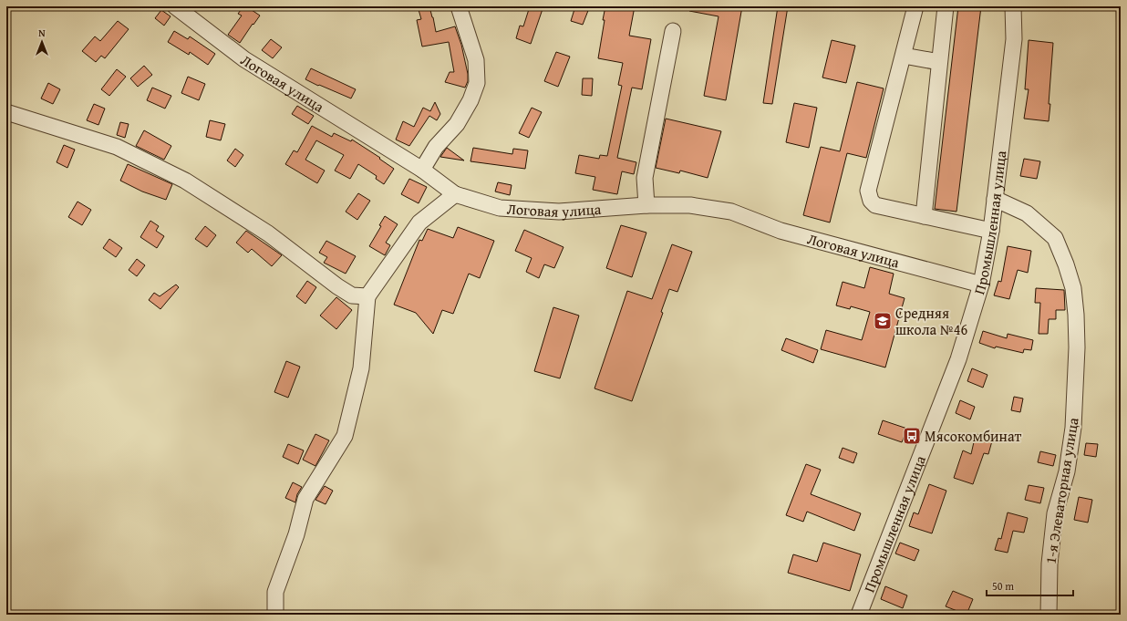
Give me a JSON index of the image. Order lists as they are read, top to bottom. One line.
{"streets":{"street":["Логовая улица","Промышленная улица","1-я Элеваторная улица"]},"crossings":[["Логовая улица","Промышленная улица"],["Промышленная улица","1-я Элеваторная улица"]],"places":{"school or university":["Средняя школа №46"],"bus stop":["Мясокомбинат"]},"scale_bar":"50 m","north":"top"}
